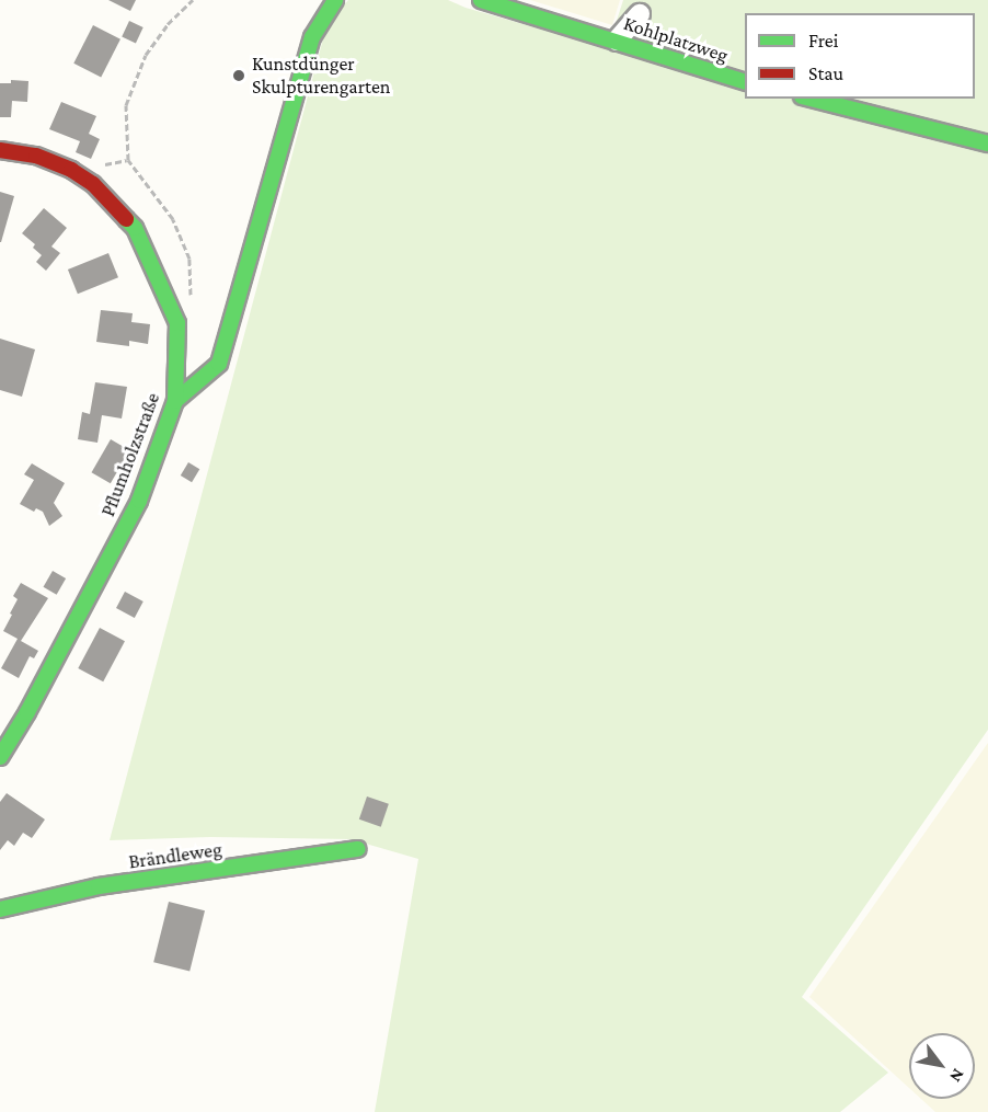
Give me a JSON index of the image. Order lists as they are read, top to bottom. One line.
{"streets":{"street":["Kohlplatzweg","Pflumholzstraße","Brändleweg"]},"places":["Kunstdünger Skulpturengarten"],"legend":["Frei","Stau"],"north":"bottom right"}
